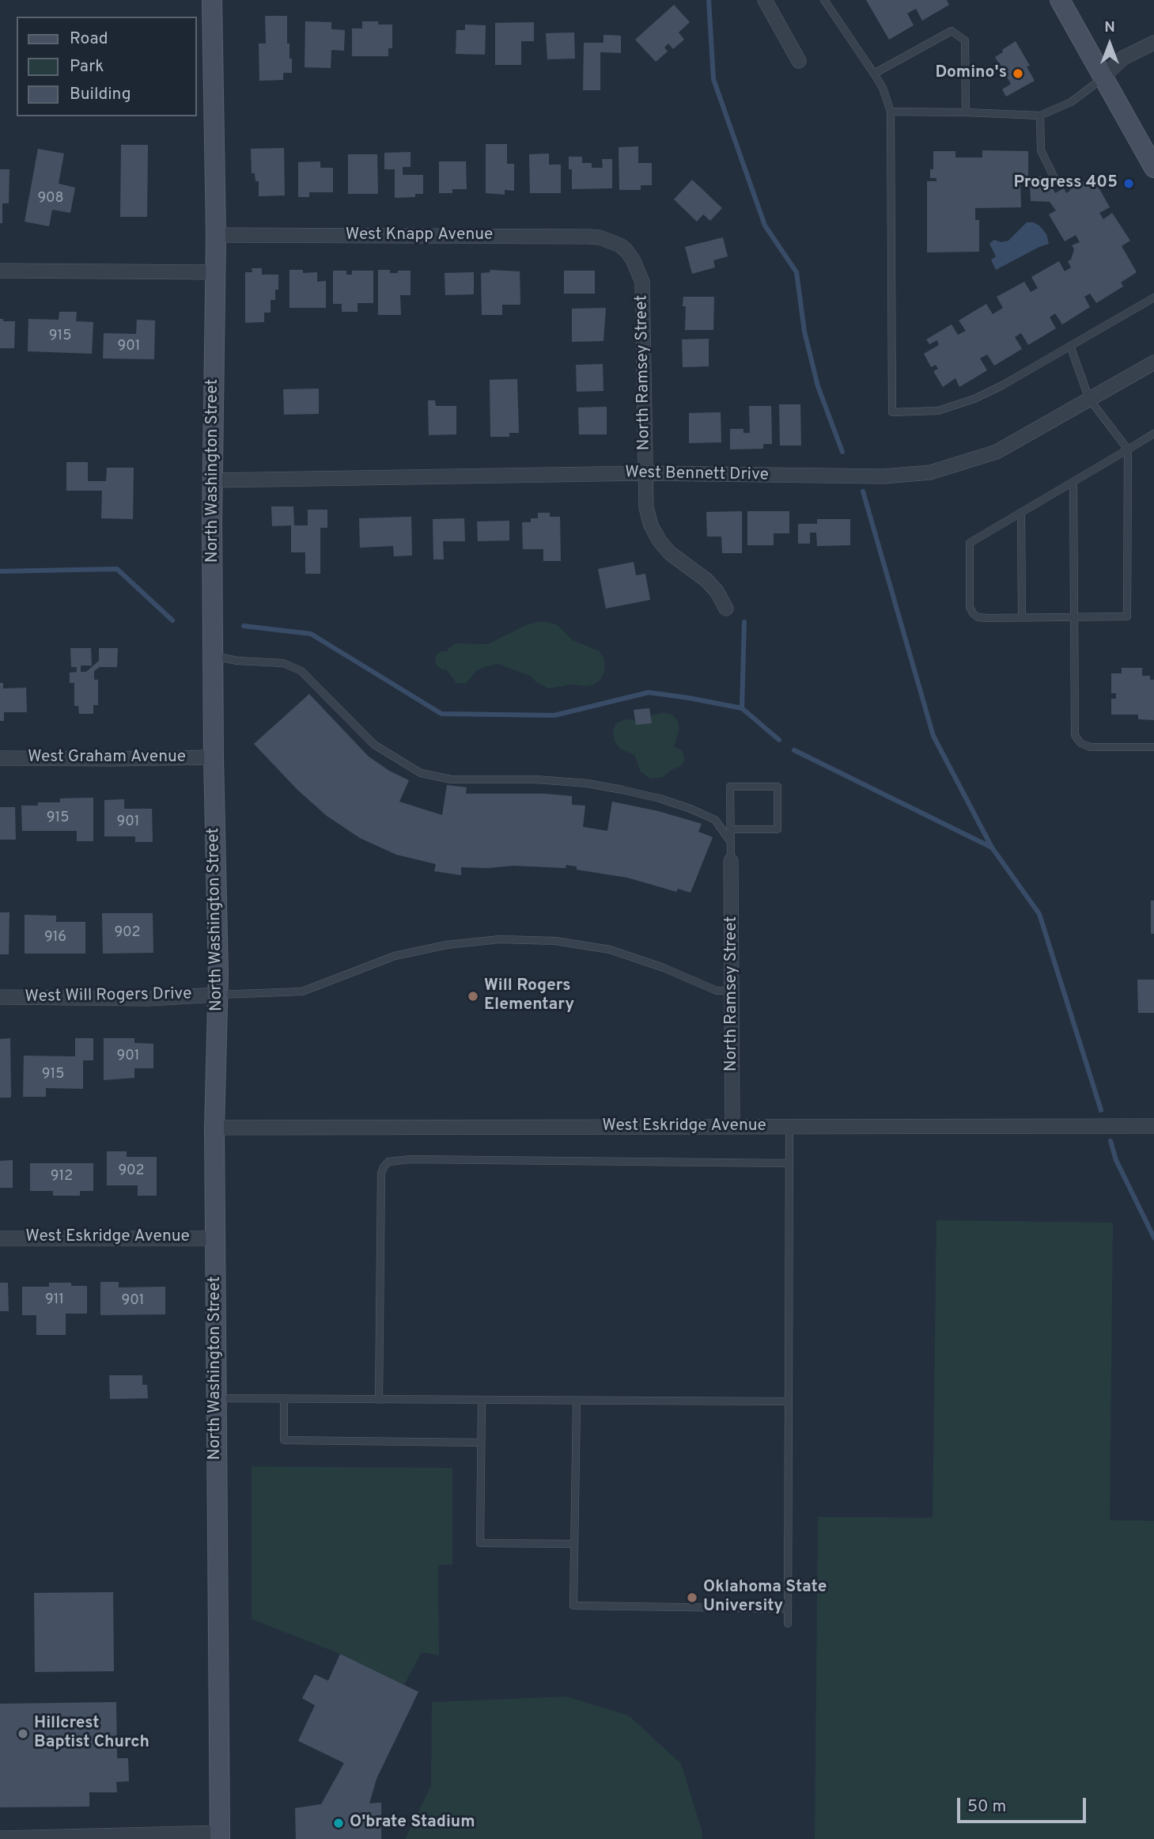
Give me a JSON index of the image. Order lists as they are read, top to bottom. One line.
{"streets":{"main road":["North Washington Street"],"street":["West Knapp Avenue","North Ramsey Street","West Bennett Drive","West Graham Avenue","West Will Rogers Drive","West Eskridge Avenue"]},"crossings":[["West Knapp Avenue","North Ramsey Street"],["West Knapp Avenue","North Washington Street"],["North Ramsey Street","West Bennett Drive"],["North Ramsey Street","West Eskridge Avenue"],["North Washington Street","West Bennett Drive"],["North Washington Street","West Graham Avenue"],["North Washington Street","West Will Rogers Drive"],["North Washington Street","West Eskridge Avenue"]],"places":["Domino's","Progress 405","Will Rogers Elementary","Oklahoma State University","Hillcrest Baptist Church","O'brate Stadium"],"house_numbers":["908","915","901","915","901","902","916","901","915","902","912","911","901"],"legend":["Road","Park","Building"],"scale_bar":"50 m","north":"top"}
